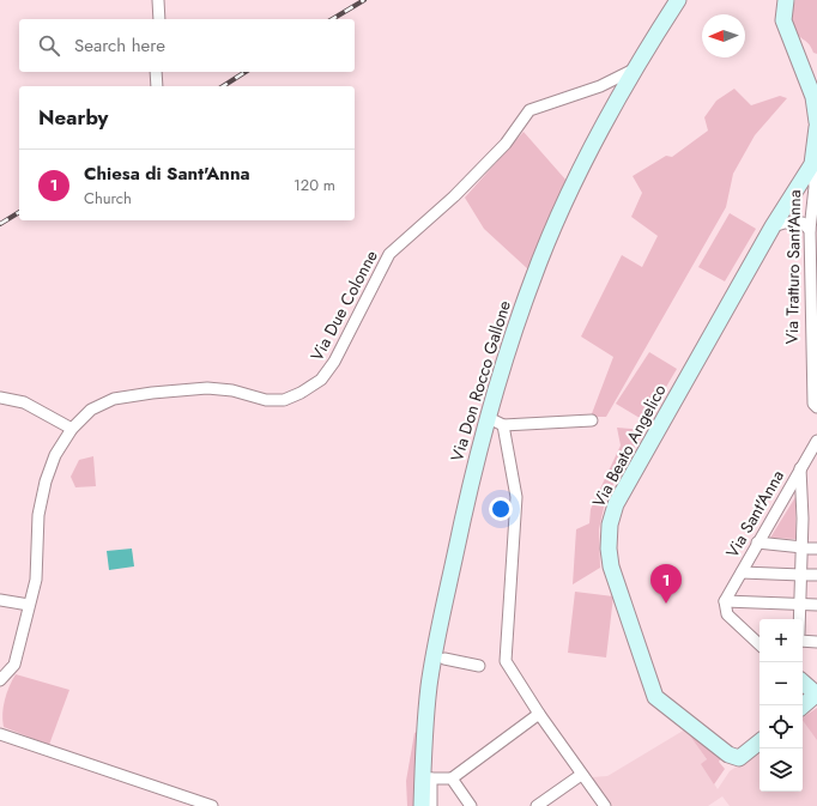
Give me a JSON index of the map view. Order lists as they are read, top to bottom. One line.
{"streets":{"street":["Via Tratturo Sant'Anna","Via Due Colonne","Via Don Rocco Gallone","Via Beato Angelico","Via Sant'Anna"]},"crossings":[["Via Tratturo Sant'Anna","Via Beato Angelico"],["Via Due Colonne","Via Don Rocco Gallone"]],"north":"left","page":{"search":"Search here","heading":"Nearby","list":[{"mark":"1","name":"Chiesa di Sant'Anna","note":"Church","value":"120 m"}],"pins":"1","map_buttons":["+","−"]}}
